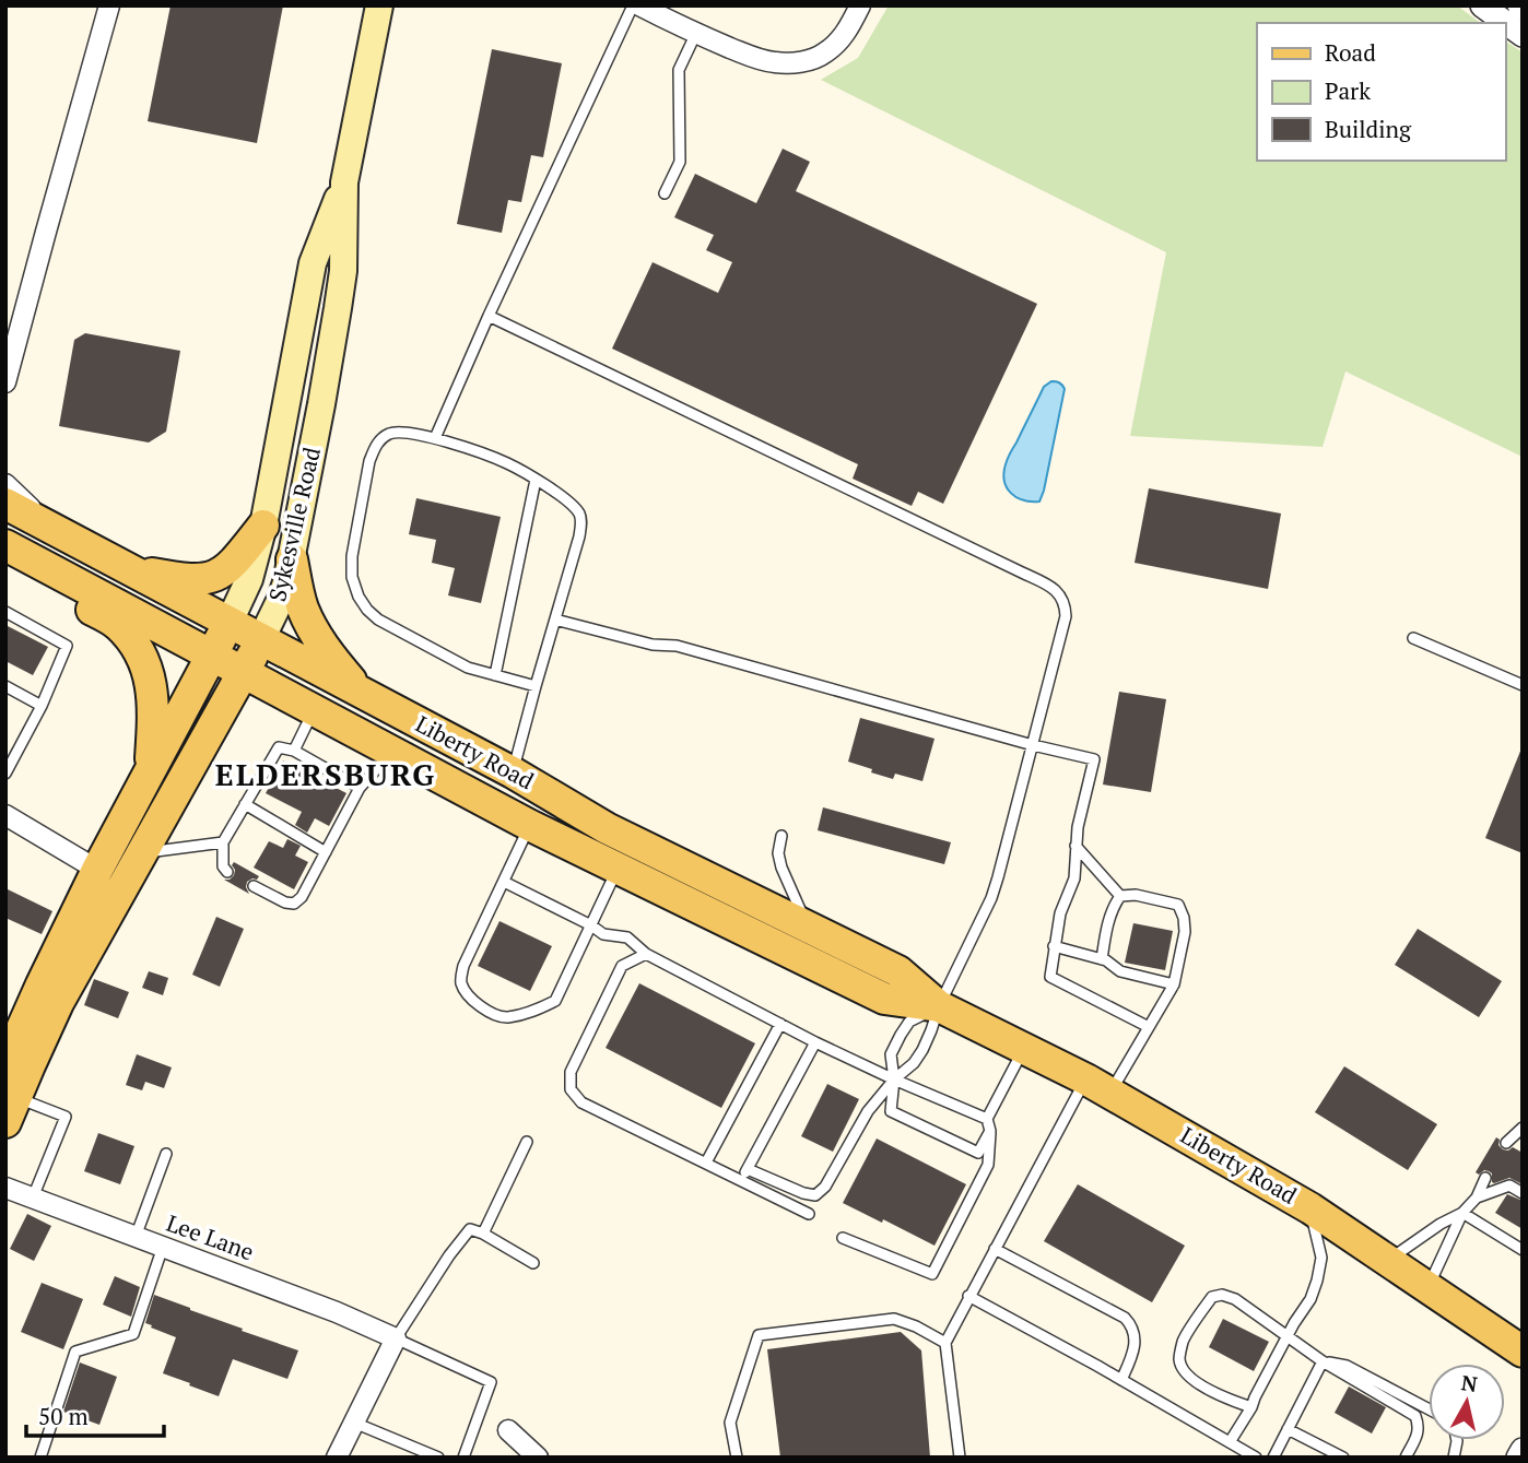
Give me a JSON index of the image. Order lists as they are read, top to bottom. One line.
{"streets":{"main road":["Sykesville Road","Liberty Road"],"street":["Lee Lane"]},"crossings":[["Sykesville Road","Liberty Road"]],"districts":["ELDERSBURG"],"legend":["Road","Park","Building"],"scale_bar":"50 m","north":"top"}
